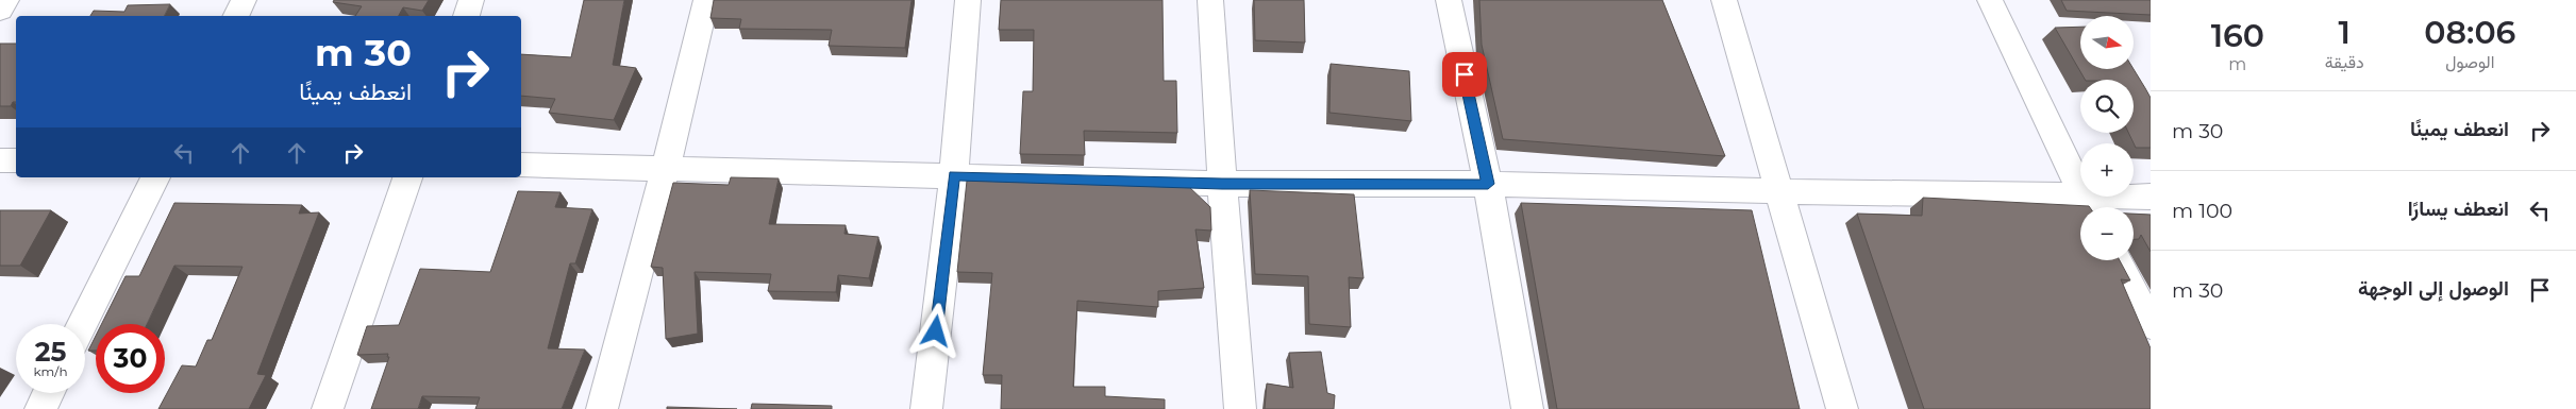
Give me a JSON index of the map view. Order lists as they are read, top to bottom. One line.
{"north":"right","page":{"eta":["08:06","الوصول","1","دقيقة","160","m"],"map_buttons":["+","−"],"turn":["30 m","انعطف يمينًا"],"list":[{"name":"انعطف يمينًا","value":"30 m"},{"name":"انعطف يسارًا","value":"100 m"},{"name":"الوصول إلى الوجهة","value":"30 m"}],"speed":"25 km/h","limit":"30"}}
